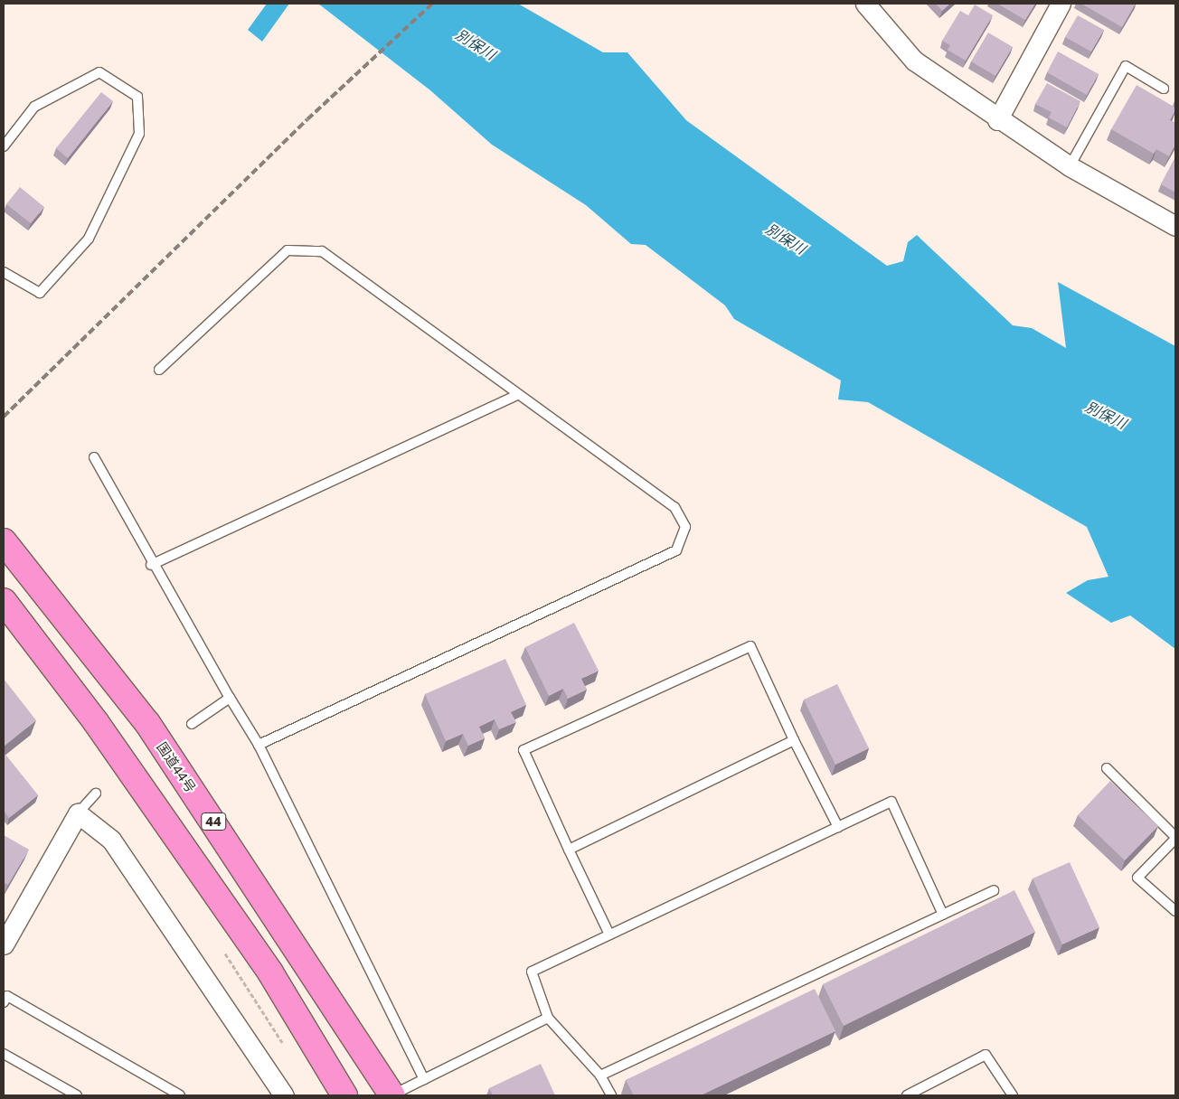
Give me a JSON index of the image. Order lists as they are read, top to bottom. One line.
{"streets":{"highway":["国道44号","44"]},"water":["別保川"]}
